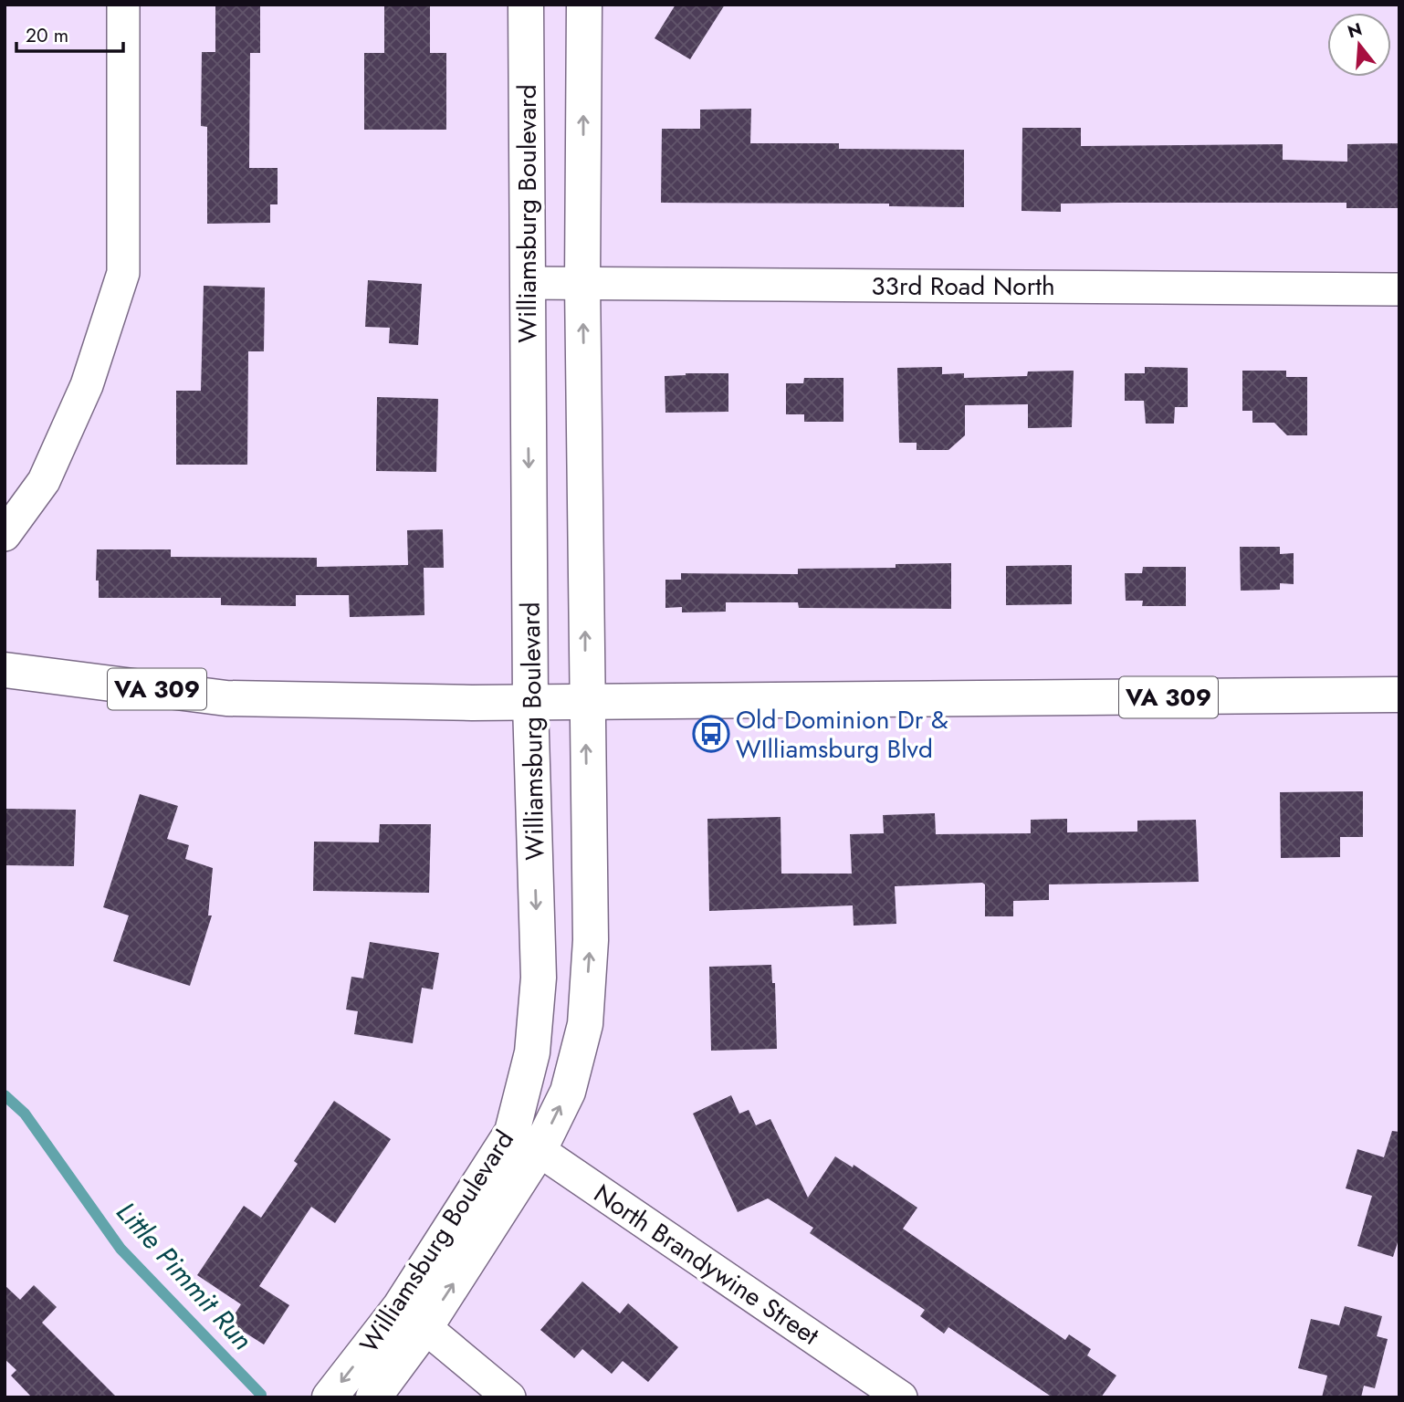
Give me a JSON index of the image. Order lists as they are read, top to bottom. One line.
{"streets":{"main road":["Williamsburg Boulevard","VA 309"],"street":["33rd Road North","North Brandywine Street"]},"crossings":[["Williamsburg Boulevard","33rd Road North"],["Williamsburg Boulevard","VA 309"],["Williamsburg Boulevard","North Brandywine Street"]],"water":["Little Pimmit Run"],"places":{"bus stop":["Old Dominion Dr & WIlliamsburg Blvd"]},"scale_bar":"20 m","north":"top"}
